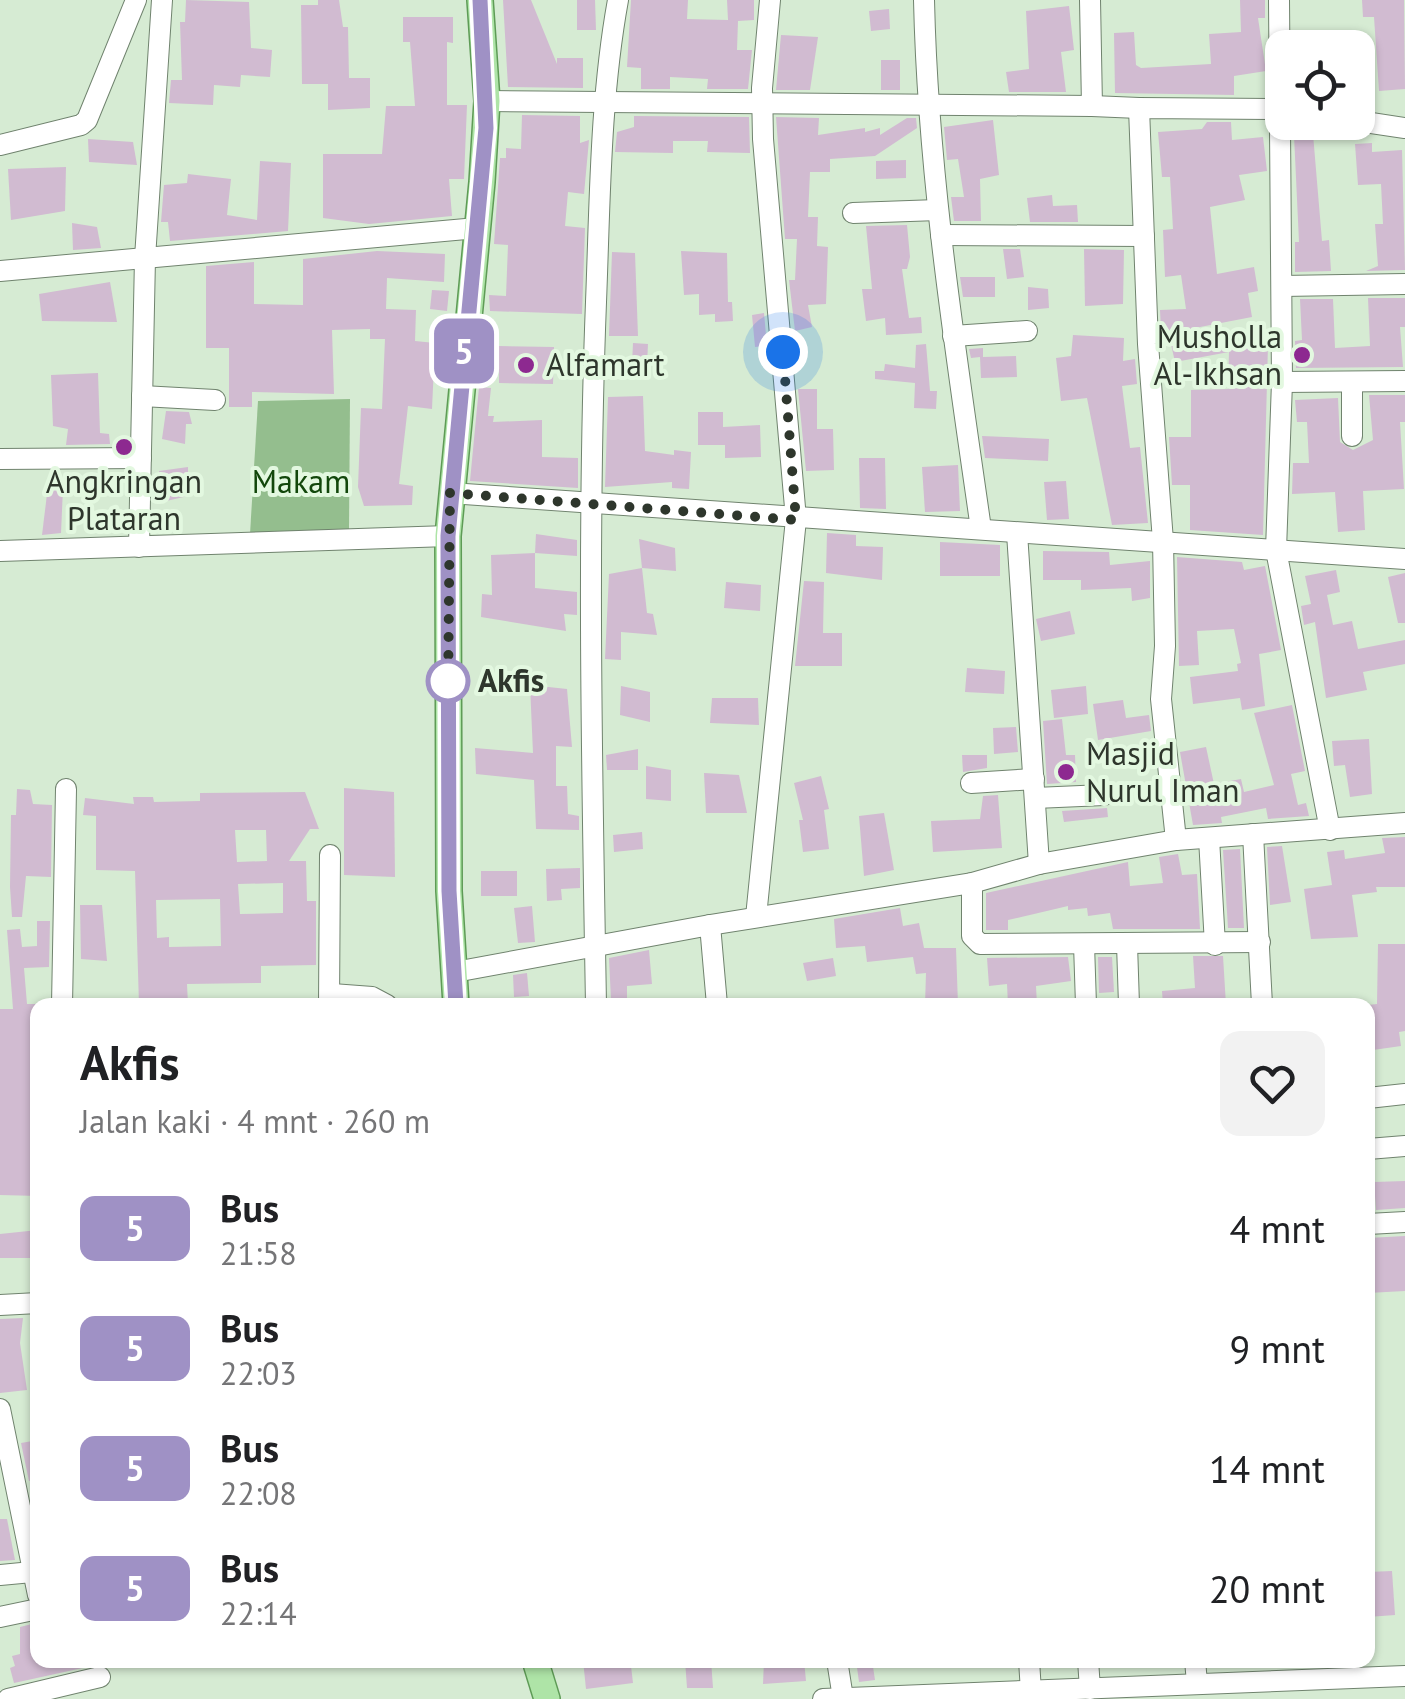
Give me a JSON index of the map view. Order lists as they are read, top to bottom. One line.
{"parks":["Makam"],"places":["Musholla Al-Ikhsan","Alfamart","Angkringan Plataran","Akfis","Masjid Nurul Iman"],"lines":["bus line 5"],"page":{"on_map":"5","heading":["Akfis","Jalan kaki · 4 mnt · 260 m"],"list":[{"mark":"5","name":"Bus","note":"21:58","value":"4 mnt"},{"mark":"5","name":"Bus","note":"22:03","value":"9 mnt"},{"mark":"5","name":"Bus","note":"22:08","value":"14 mnt"},{"mark":"5","name":"Bus","note":"22:14","value":"20 mnt"}]}}
